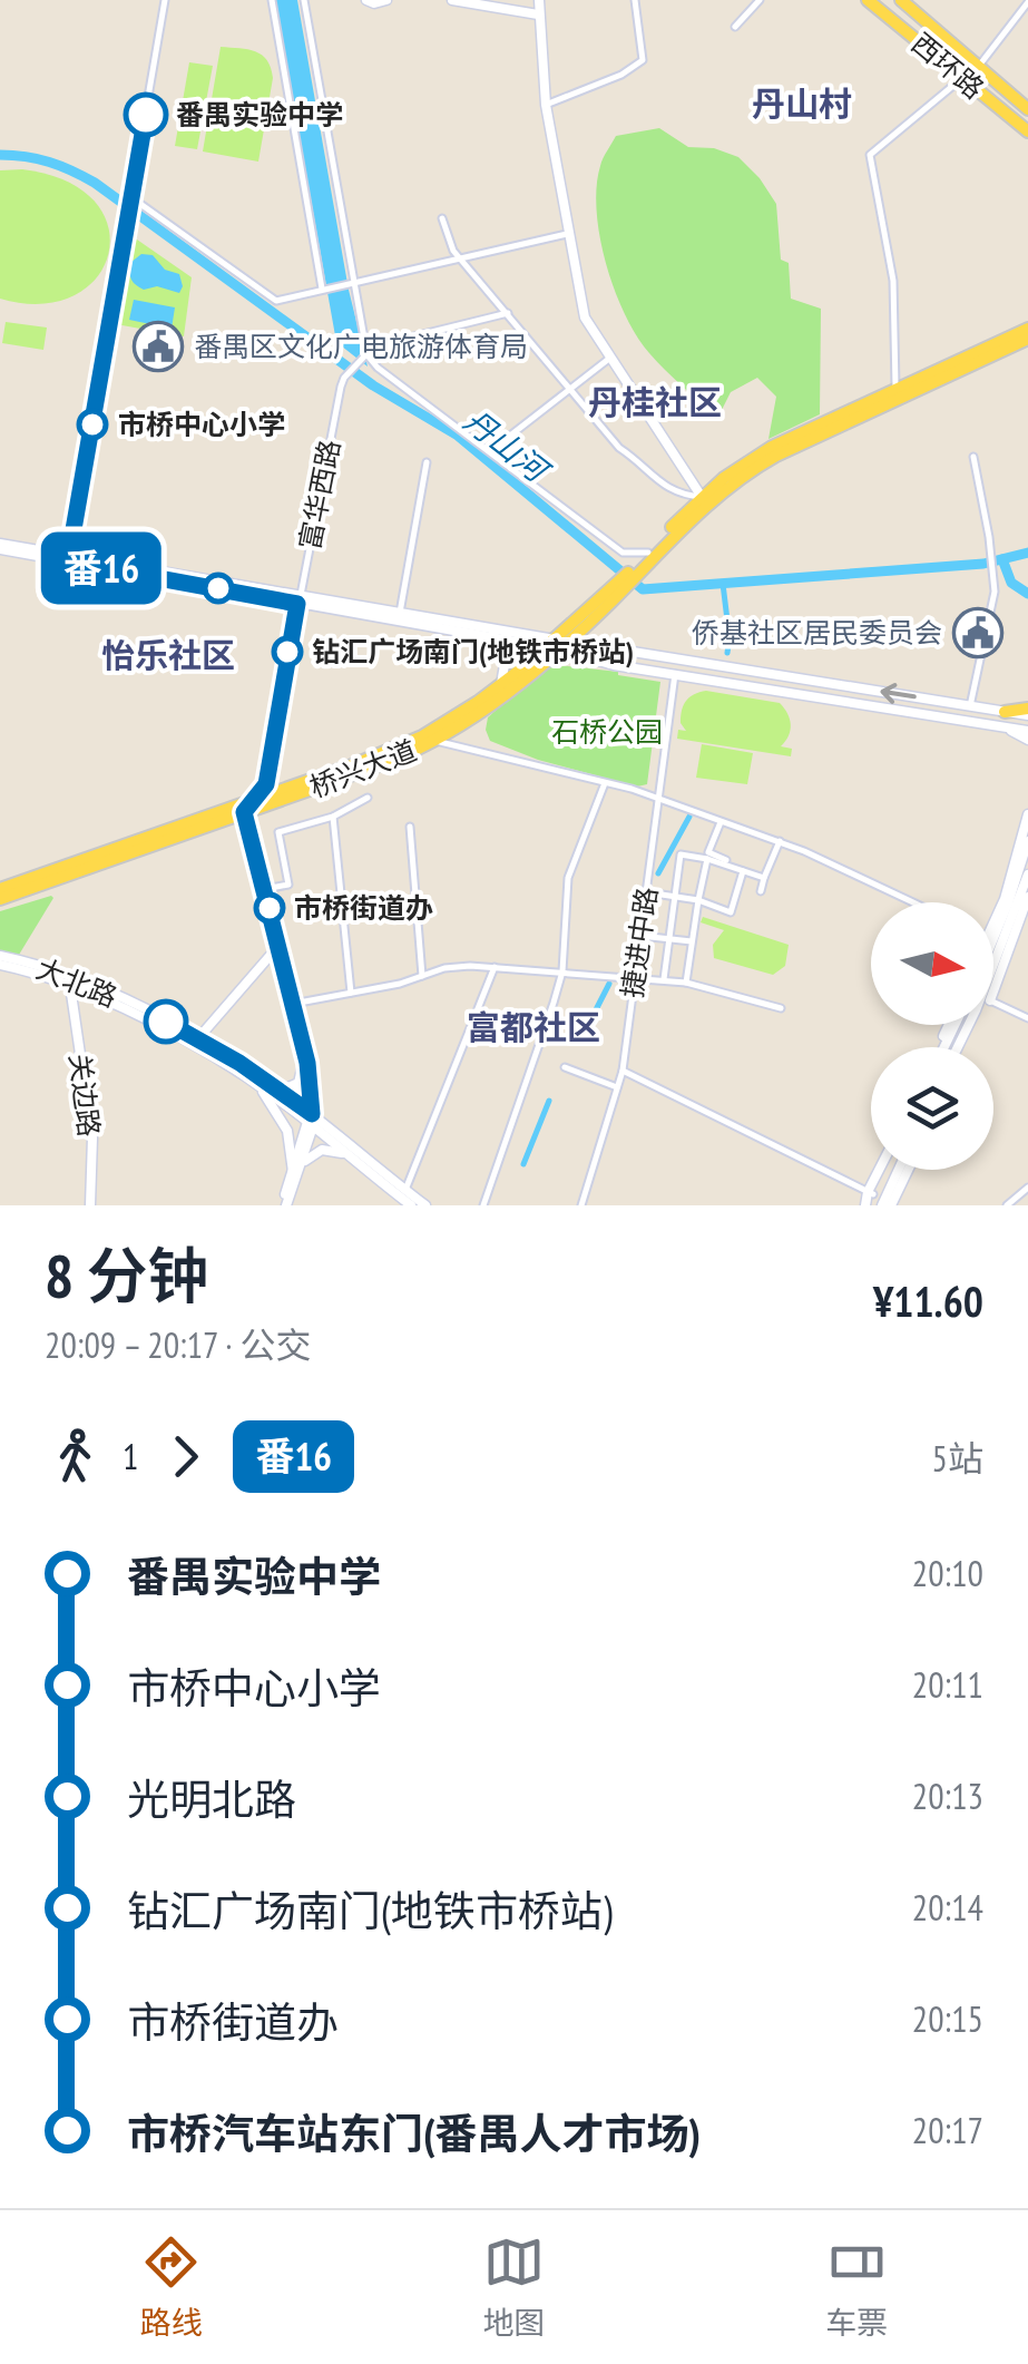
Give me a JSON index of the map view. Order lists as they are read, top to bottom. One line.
{"streets":{"main road":["西环路","富华西路","桥兴大道","大北路","关边路"],"street":["捷进中路"]},"crossings":[["富华西路","桥兴大道"],["大北路","关边路"]],"districts":["丹山村","丹桂社区","怡乐社区","富都社区"],"water":["丹山河"],"parks":["石桥公园"],"places":{"other":["番禺实验中学","市桥中心小学","钻汇广场南门(地铁市桥站)","市桥街道办"],"public building":["番禺区文化广电旅游体育局","侨基社区居民委员会"]},"lines":["bus line 番16"],"north":"right","page":{"on_map":"番16","heading":["8 分钟","20:09 – 20:17 · 公交","¥11.60"],"legs":["1","番16","5站"],"list":[{"name":"番禺实验中学","value":"20:10"},{"name":"市桥中心小学","value":"20:11"},{"name":"光明北路","value":"20:13"},{"name":"钻汇广场南门(地铁市桥站)","value":"20:14"},{"name":"市桥街道办","value":"20:15"},{"name":"市桥汽车站东门(番禺人才市场)","value":"20:17"}],"tabs":["路线","地图","车票"]}}
